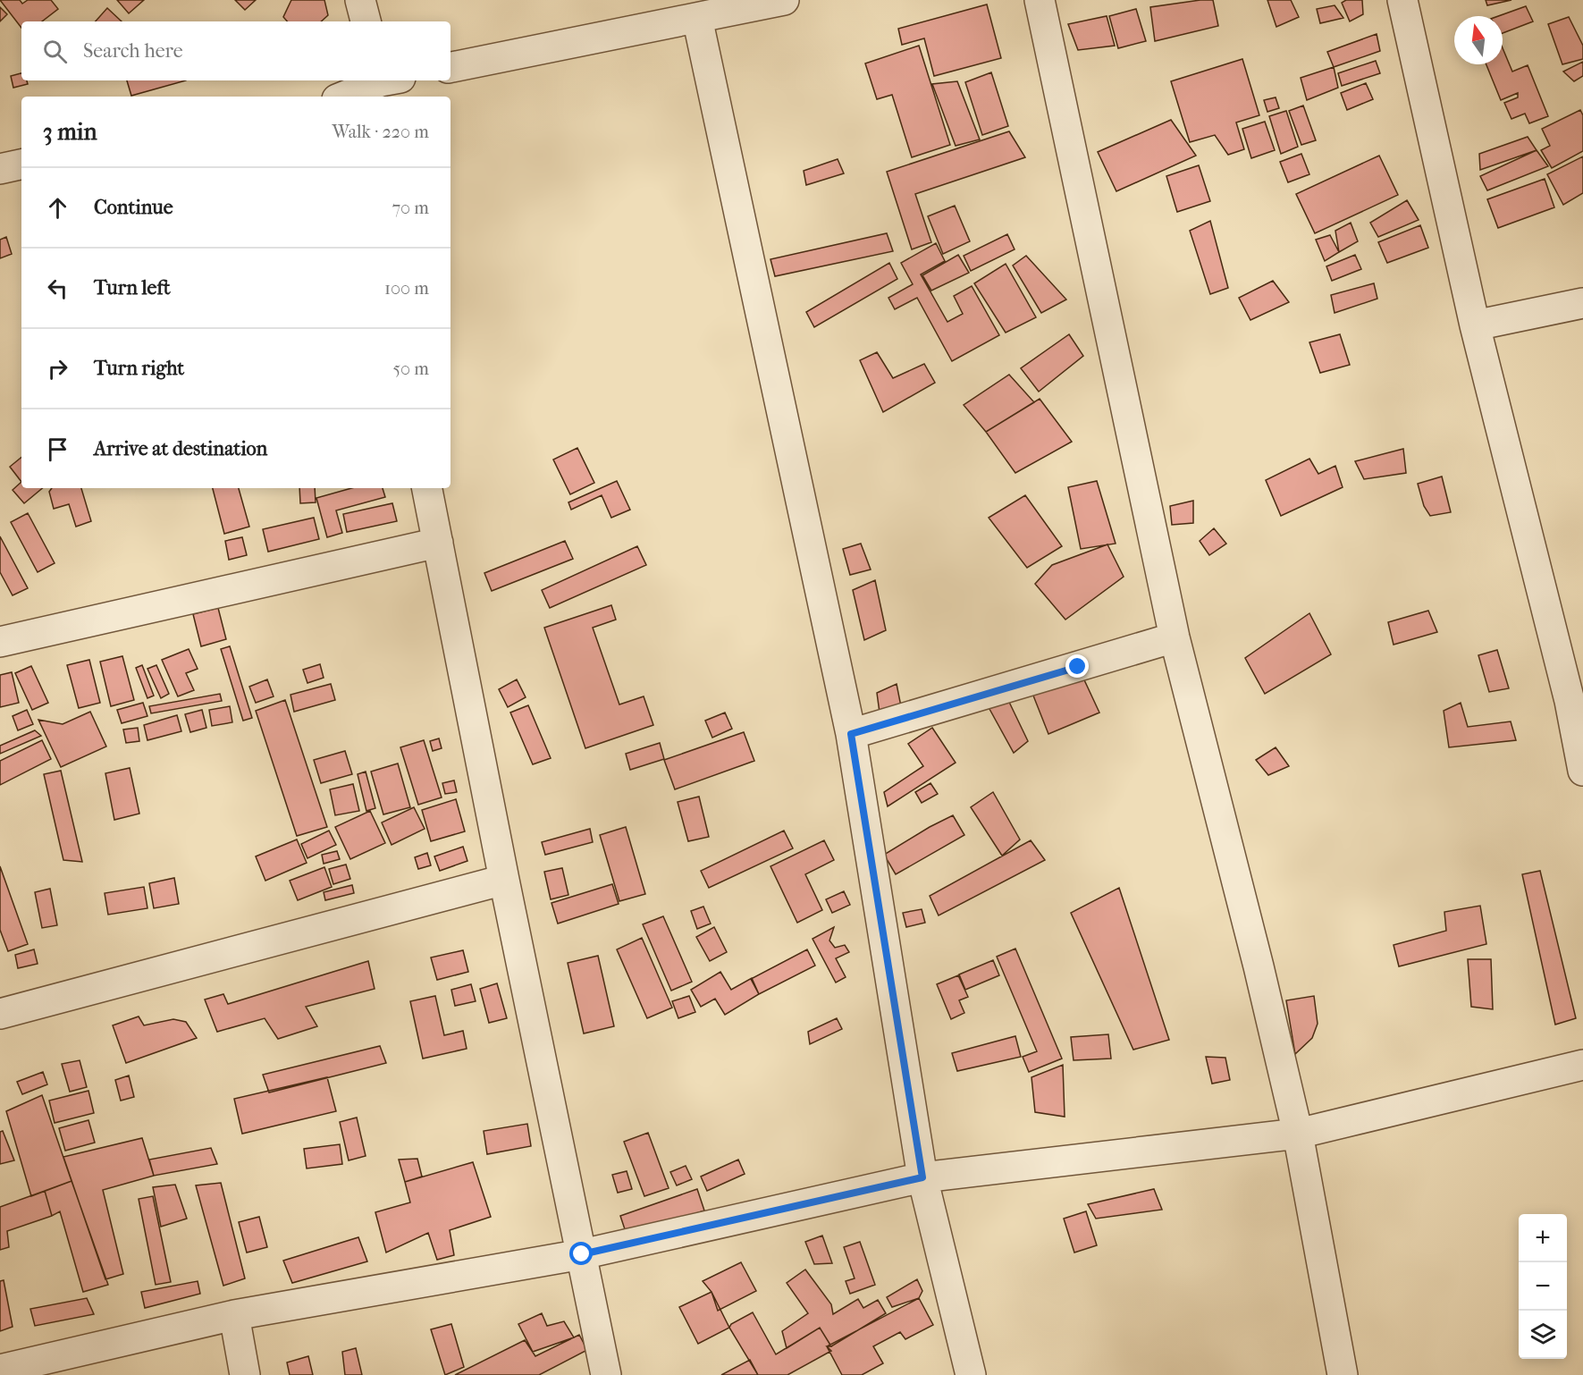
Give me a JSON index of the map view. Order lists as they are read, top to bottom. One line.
{"north":"top","page":{"search":"Search here","heading":["3 min","Walk · 220 m"],"list":[["Continue","70 m"],["Turn left","100 m"],["Turn right","50 m"],"Arrive at destination"],"map_buttons":["+","−"]}}
